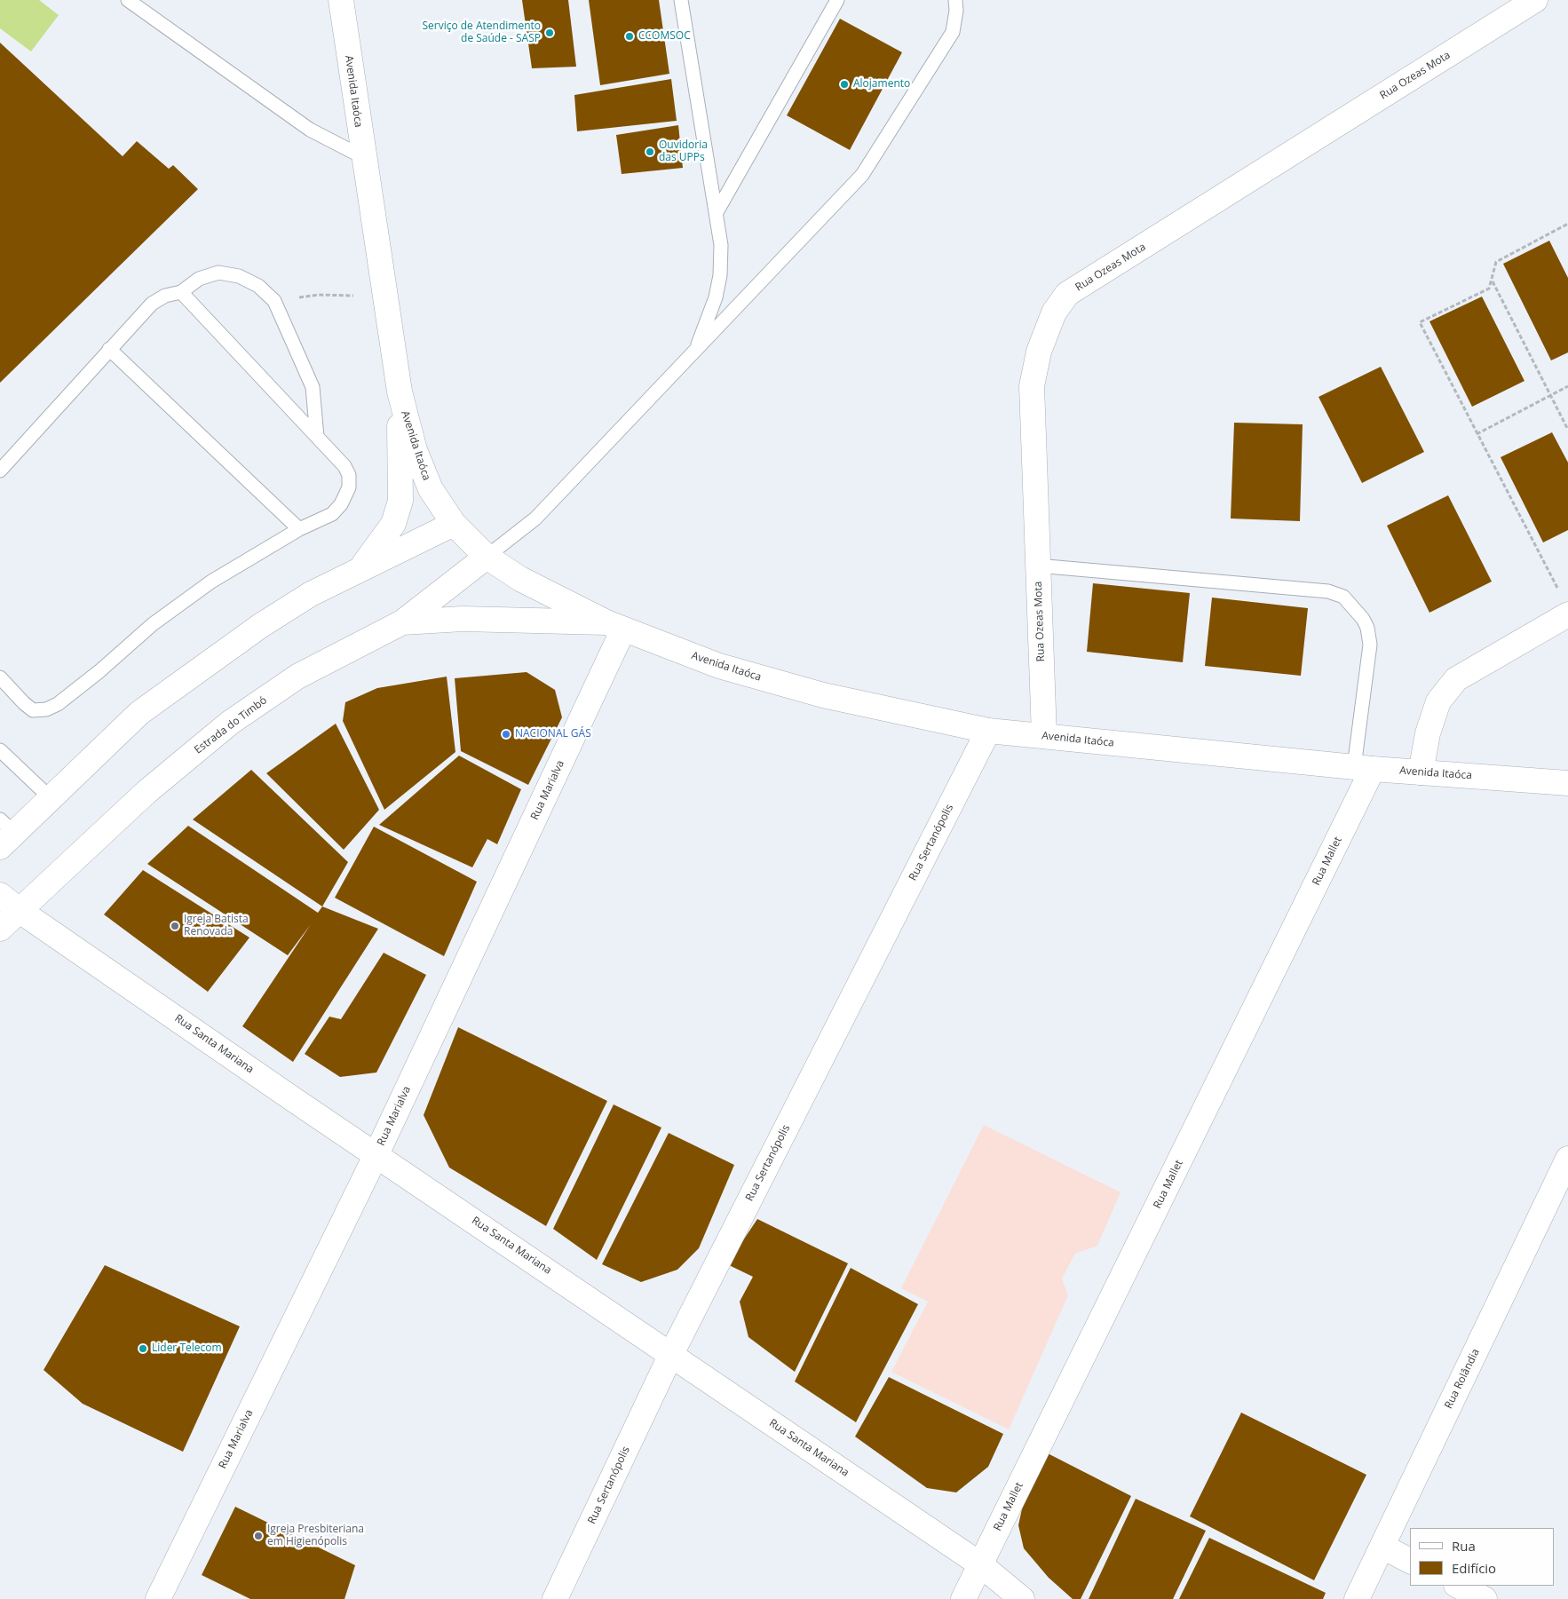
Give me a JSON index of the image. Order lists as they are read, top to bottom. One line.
{"streets":{"street":["Rua Ozeas Mota","Avenida Itaóca","Estrada do Timbó","Rua Marialva","Rua Sertanópolis","Rua Mallet","Rua Santa Mariana","Rua Rolândia"]},"crossings":[["Rua Ozeas Mota","Avenida Itaóca"],["Avenida Itaóca","Estrada do Timbó"],["Avenida Itaóca","Rua Marialva"],["Avenida Itaóca","Rua Sertanópolis"],["Avenida Itaóca","Rua Mallet"],["Estrada do Timbó","Rua Santa Mariana"],["Rua Marialva","Rua Santa Mariana"],["Rua Sertanópolis","Rua Santa Mariana"],["Rua Mallet","Rua Santa Mariana"]],"places":["Serviço de Atendimento de Saúde - SASP","CCOMSOC","Alojamento","Ouvidoria das UPPs","NACIONAL GÁS","Igreja Batista Renovada","Lider Telecom","Igreja Presbiteriana em Higienópolis"],"legend":["Rua","Edifício"]}
